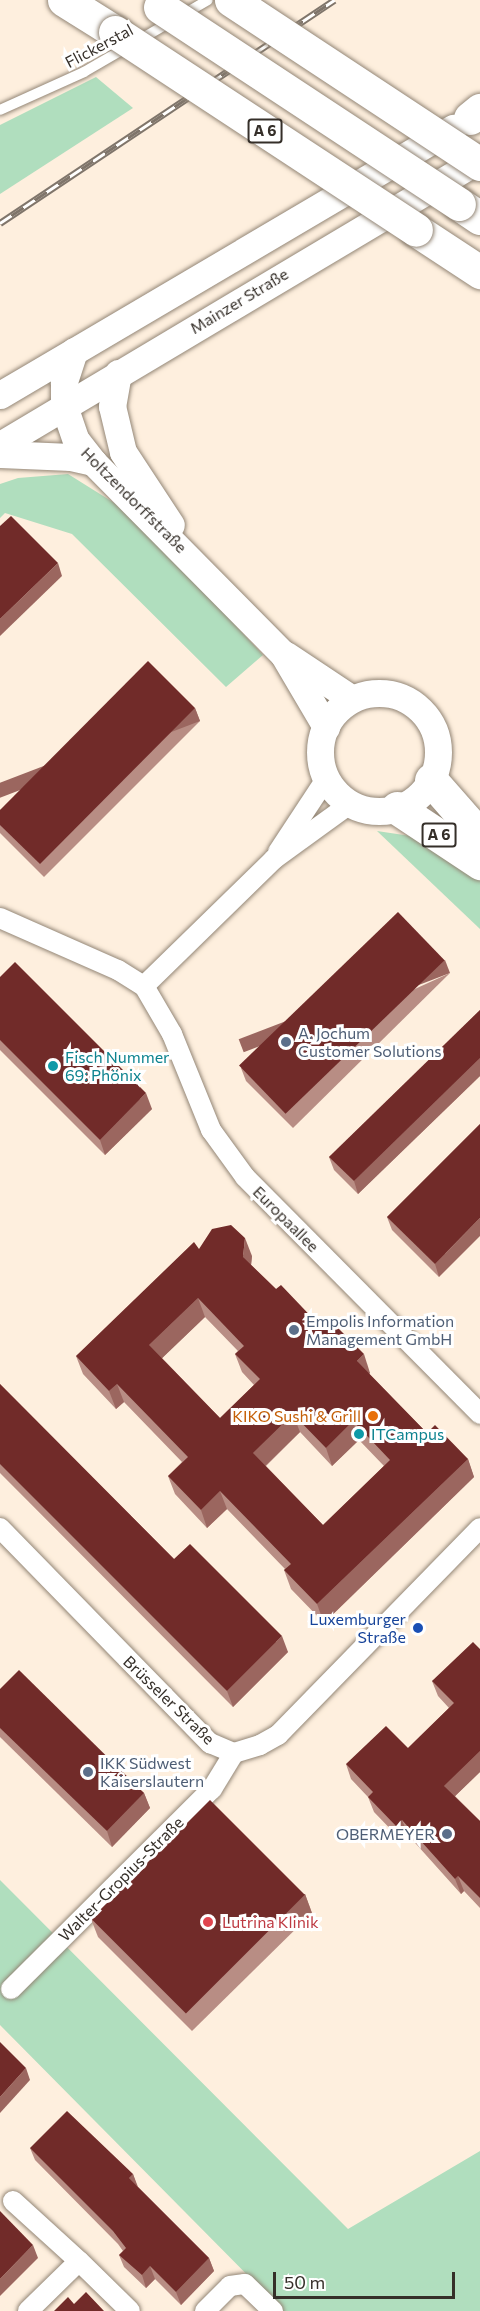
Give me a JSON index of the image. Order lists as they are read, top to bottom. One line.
{"streets":{"highway":["A 6"],"main road":["Mainzer Straße","Holtzendorffstraße"],"street":["Europaallee","Brüsseler Straße","Walter-Gropius-Straße"],"lane":["Flickerstal"]},"crossings":[["A 6","Holtzendorffstraße"],["Mainzer Straße","Holtzendorffstraße"],["Brüsseler Straße","Walter-Gropius-Straße"]],"places":["A. Jochum Customer Solutions","Fisch Nummer 69: Phönix","Empolis Information Management GmbH","KIKO Sushi & Grill","ITCampus","Luxemburger Straße","IKK Südwest Kaiserslautern","OBERMEYER","Lutrina Klinik"],"scale_bar":"50 m"}
